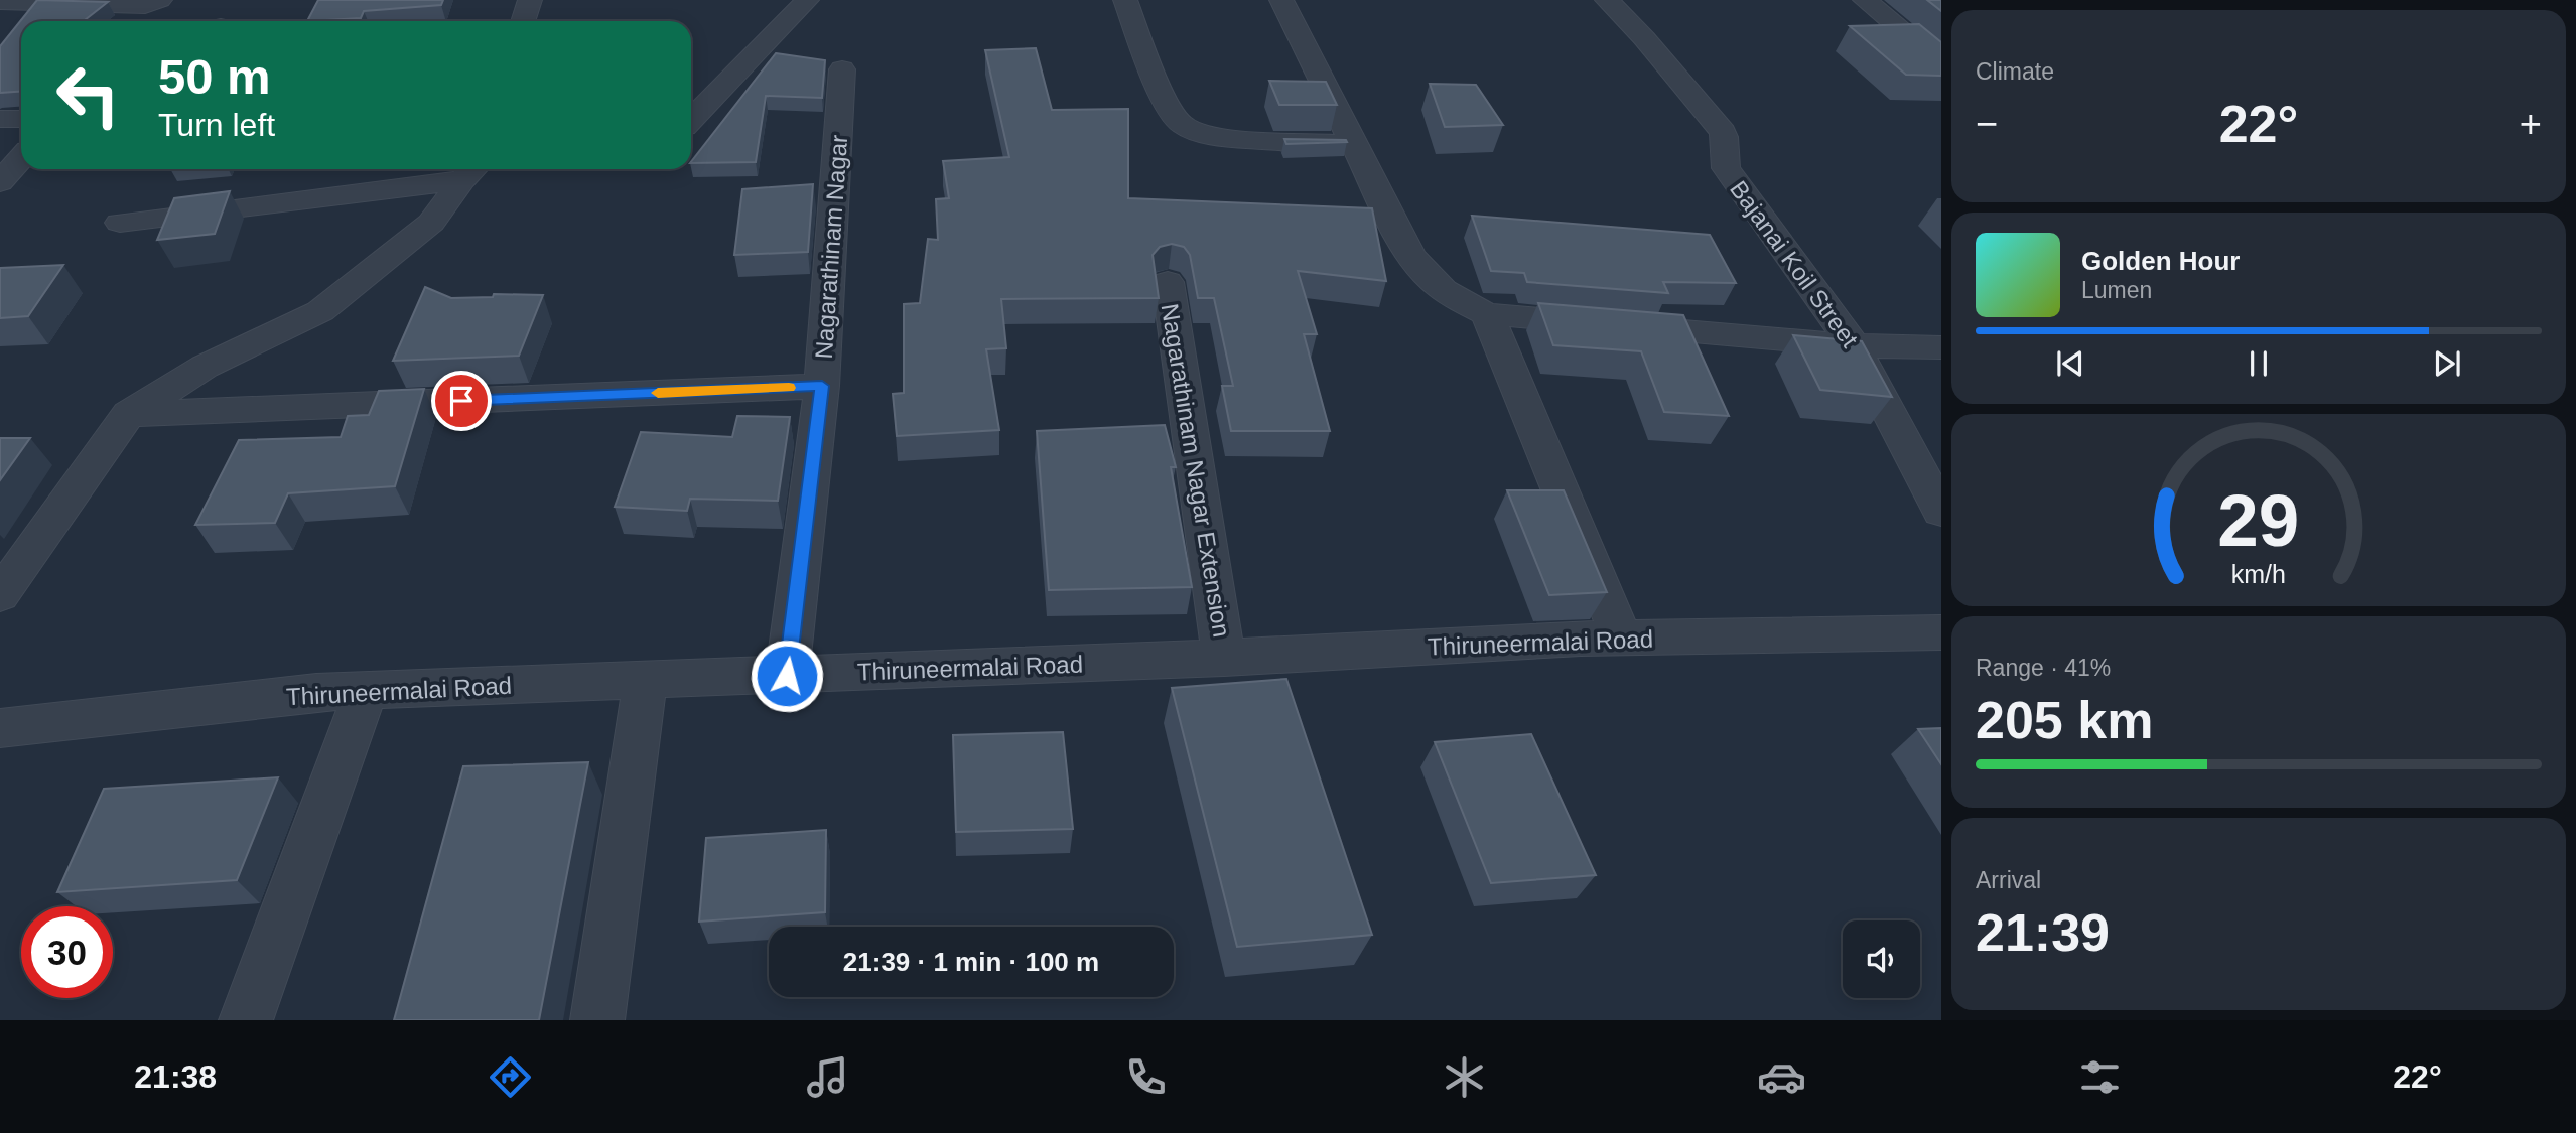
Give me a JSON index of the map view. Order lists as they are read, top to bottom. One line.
{"streets":{"street":["Nagarathinam Nagar","Bajanai Koil Street","Nagarathinam Nagar Extension","Thiruneermalai Road"]},"crossings":[["Nagarathinam Nagar","Thiruneermalai Road"],["Nagarathinam Nagar Extension","Thiruneermalai Road"]],"page":{"tile":["Climate",["Range · 41%","205 km"],["Arrival","21:39"]],"turn":["50 m","Turn left"],"heat":["−","22°","+"],"song":["Golden Hour","Lumen"],"limit":"30","trip":"21:39 · 1 min · 100 m","tabs":["21:38","22°"],"gauge":["29","km/h"]}}
